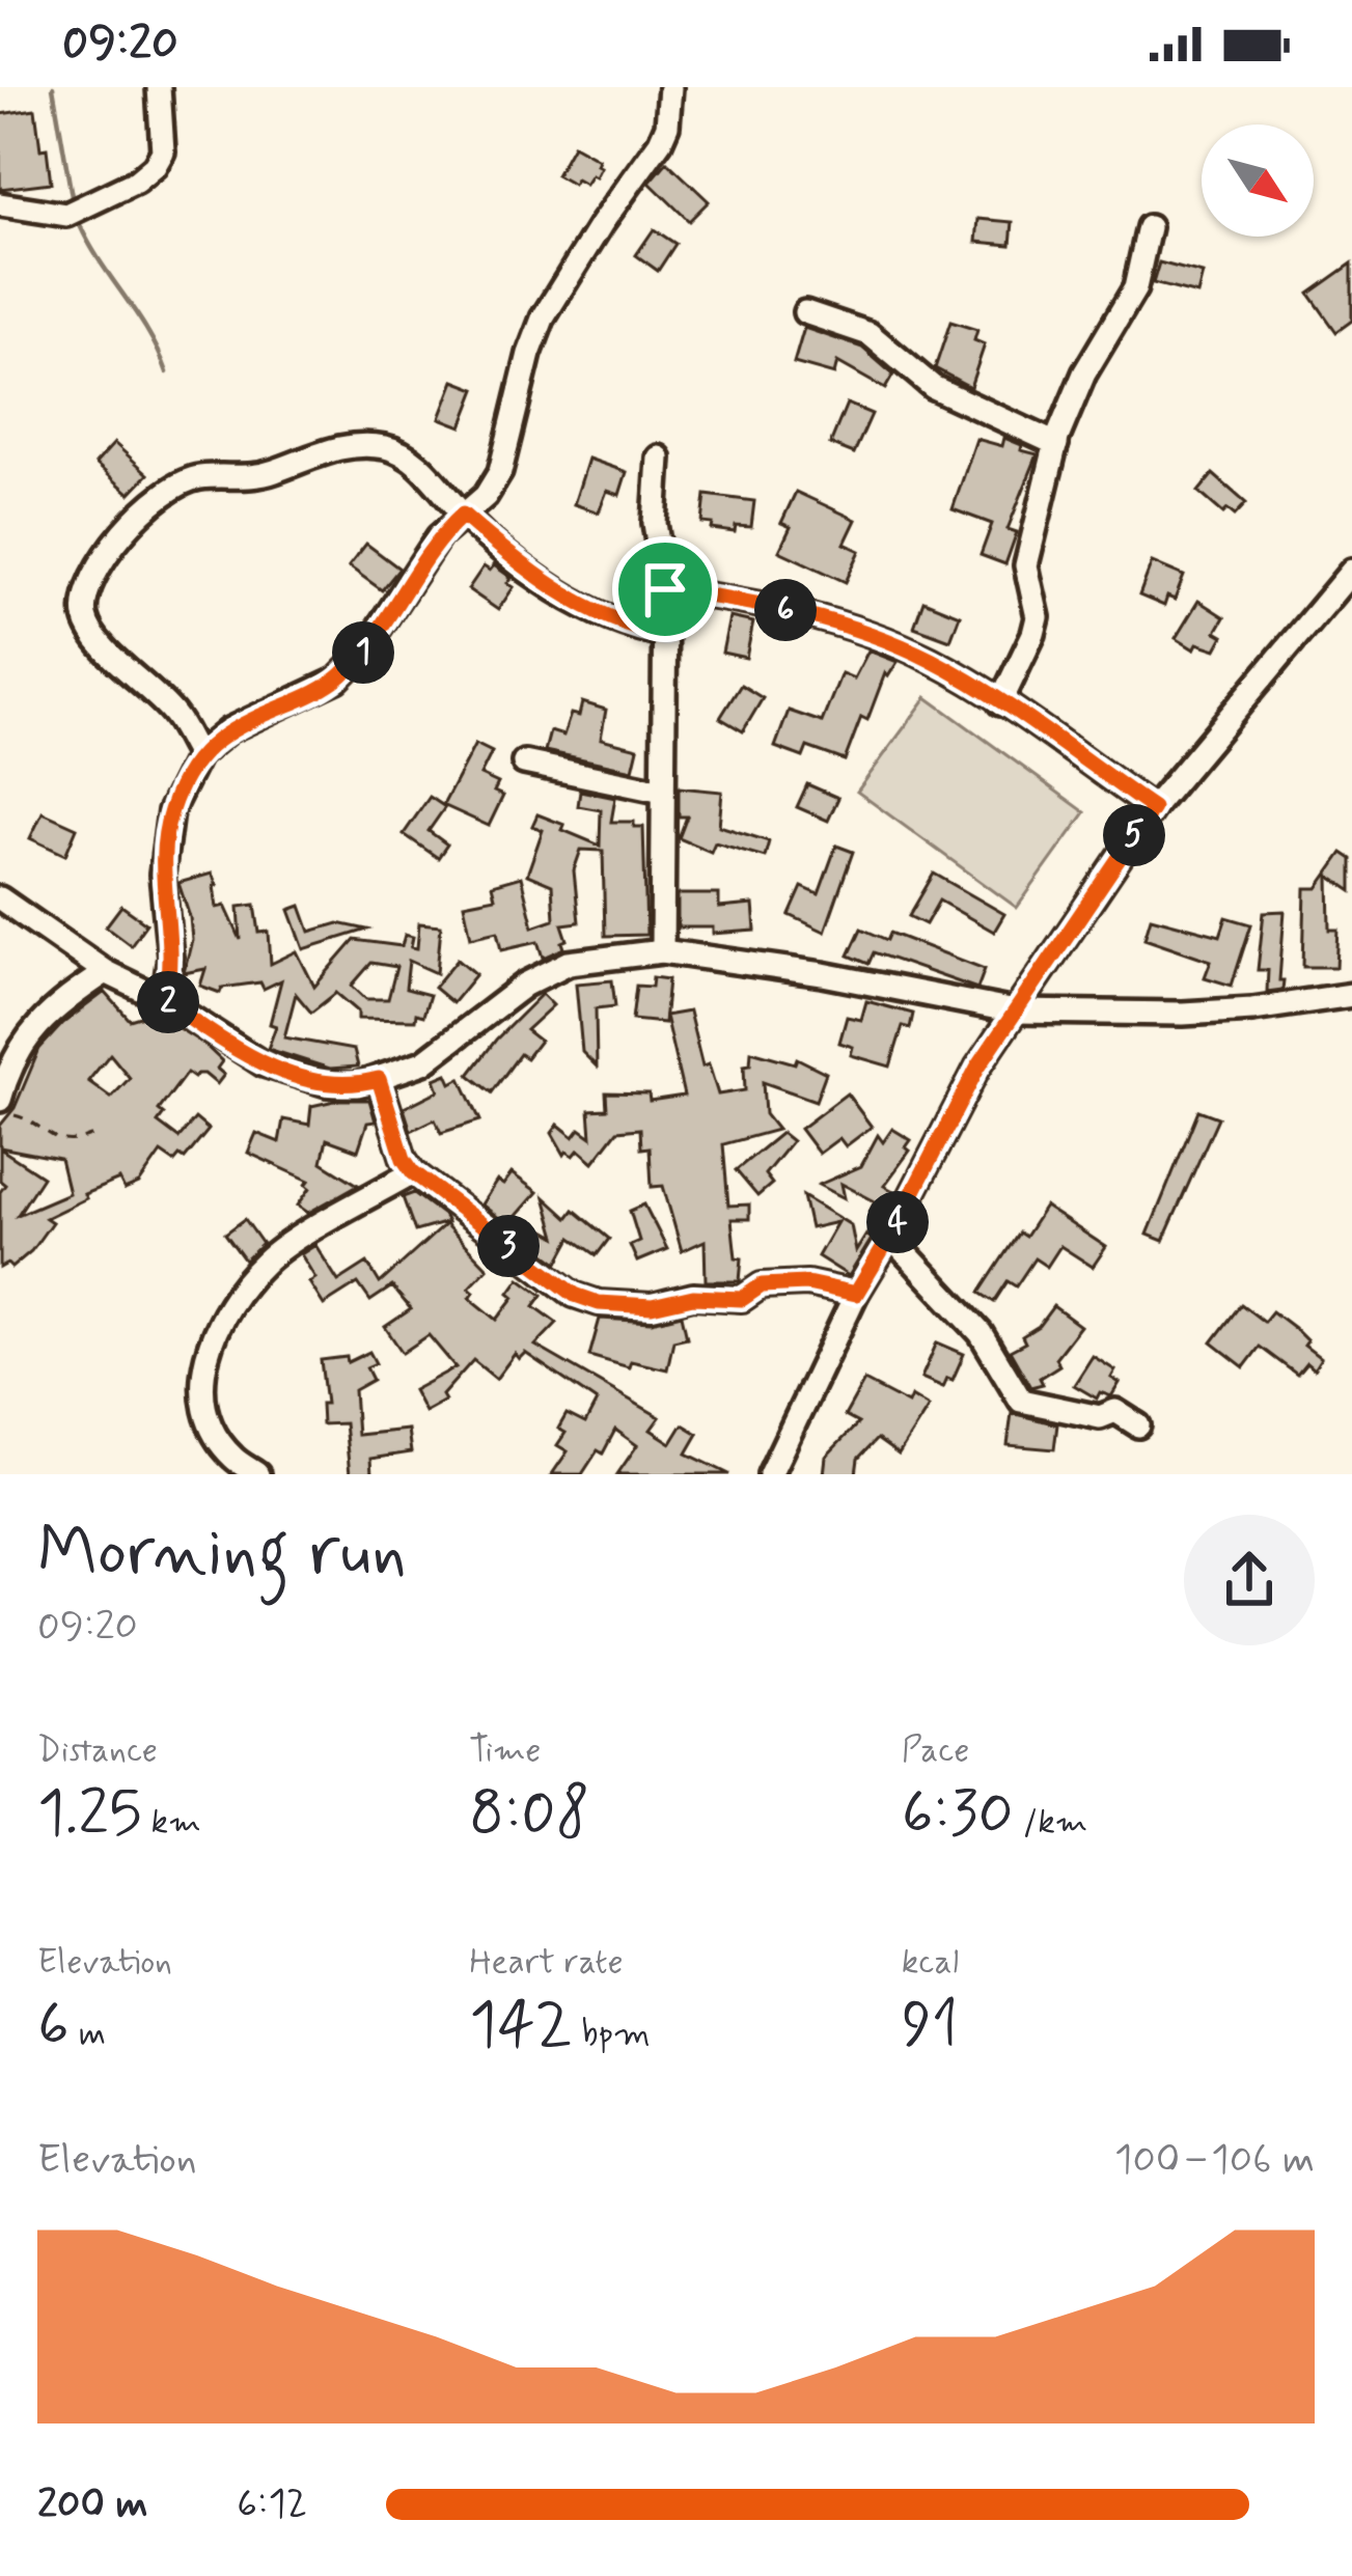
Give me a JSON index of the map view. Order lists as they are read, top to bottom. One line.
{"north":"bottom right","page":{"status":"09:20","pins":["6","1","5","2","4","3"],"heading":["Morning run","09:20"],"stats":[["Distance","1.25 km"],["Time","8:08"],["Pace","6:30 /km"],["Elevation","6 m"],["Heart rate","142 bpm"],["kcal","91"]],"chart":["Elevation","100–106 m"],"list":[{"name":"200 m","note":"6:12"}]}}
